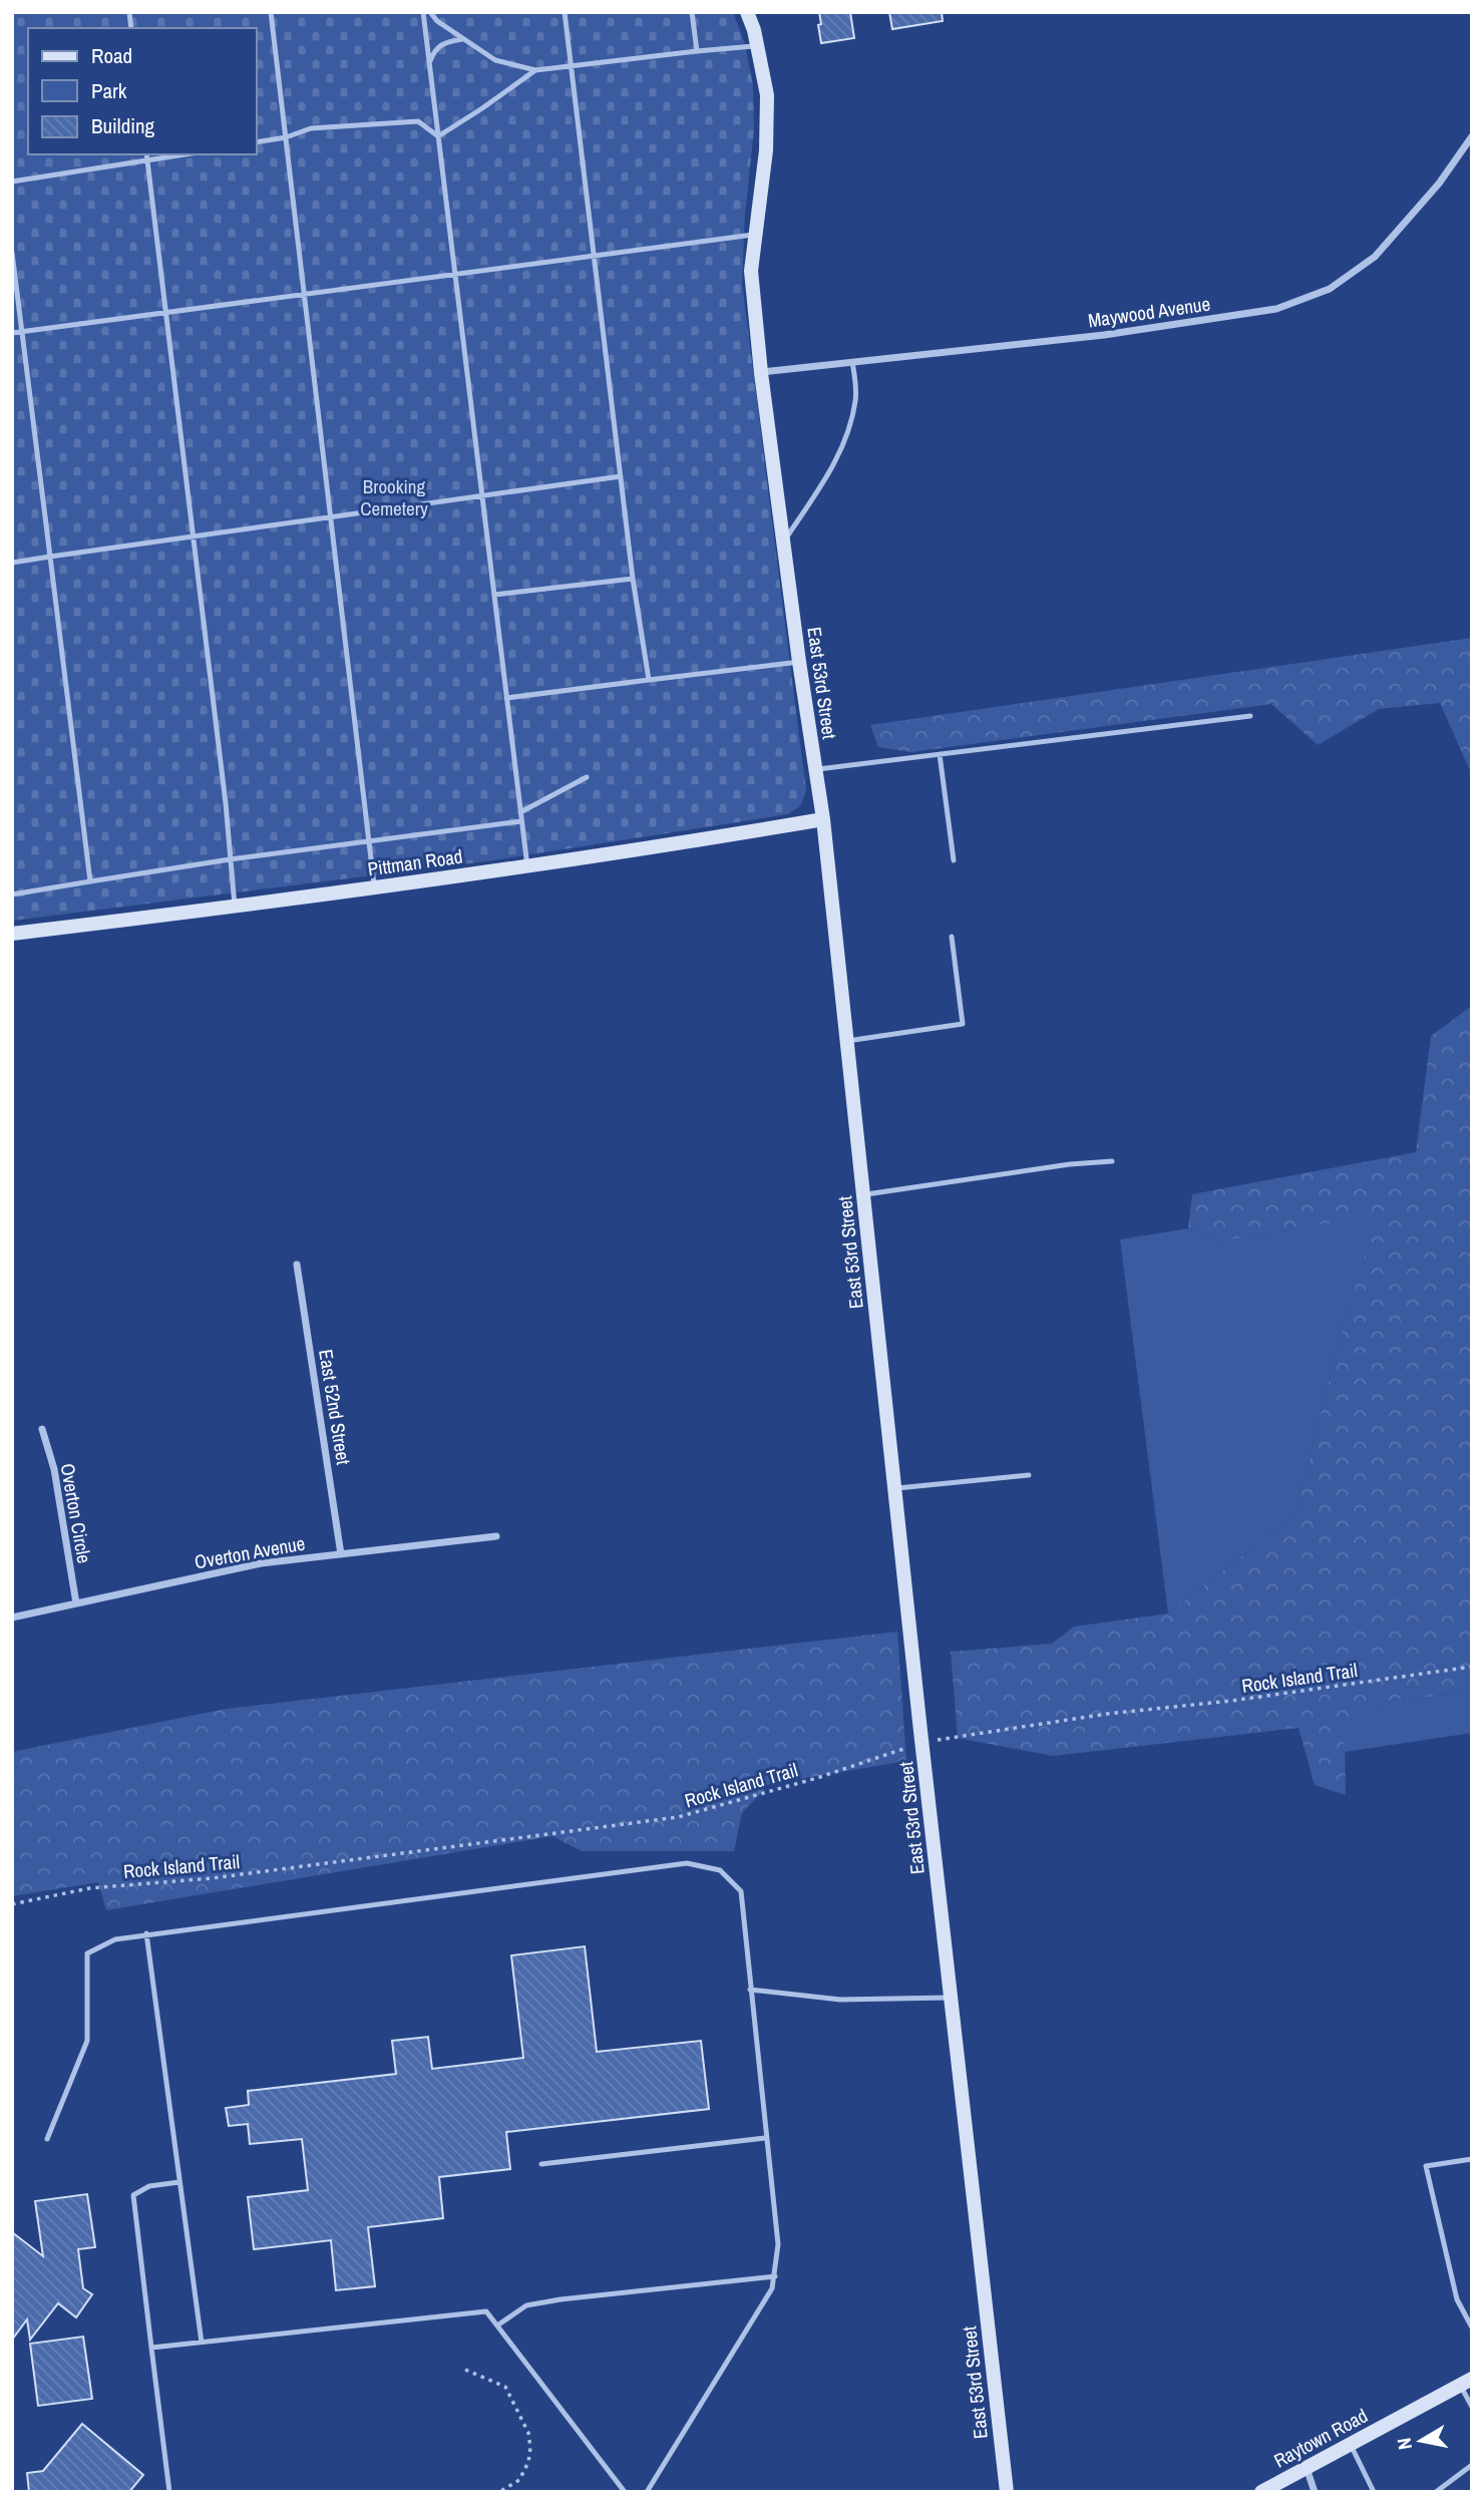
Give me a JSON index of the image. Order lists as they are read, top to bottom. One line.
{"streets":{"street":["Maywood Avenue","East 53rd Street","Pittman Road","East 52nd Street","Overton Circle","Overton Avenue","Raytown Road"],"path":["Rock Island Trail"]},"crossings":[["Maywood Avenue","East 53rd Street"],["East 53rd Street","Pittman Road"],["East 53rd Street","Rock Island Trail"],["East 52nd Street","Overton Avenue"],["Overton Circle","Overton Avenue"]],"parks":["Brooking Cemetery"],"legend":["Road","Park","Building"],"north":"left"}
